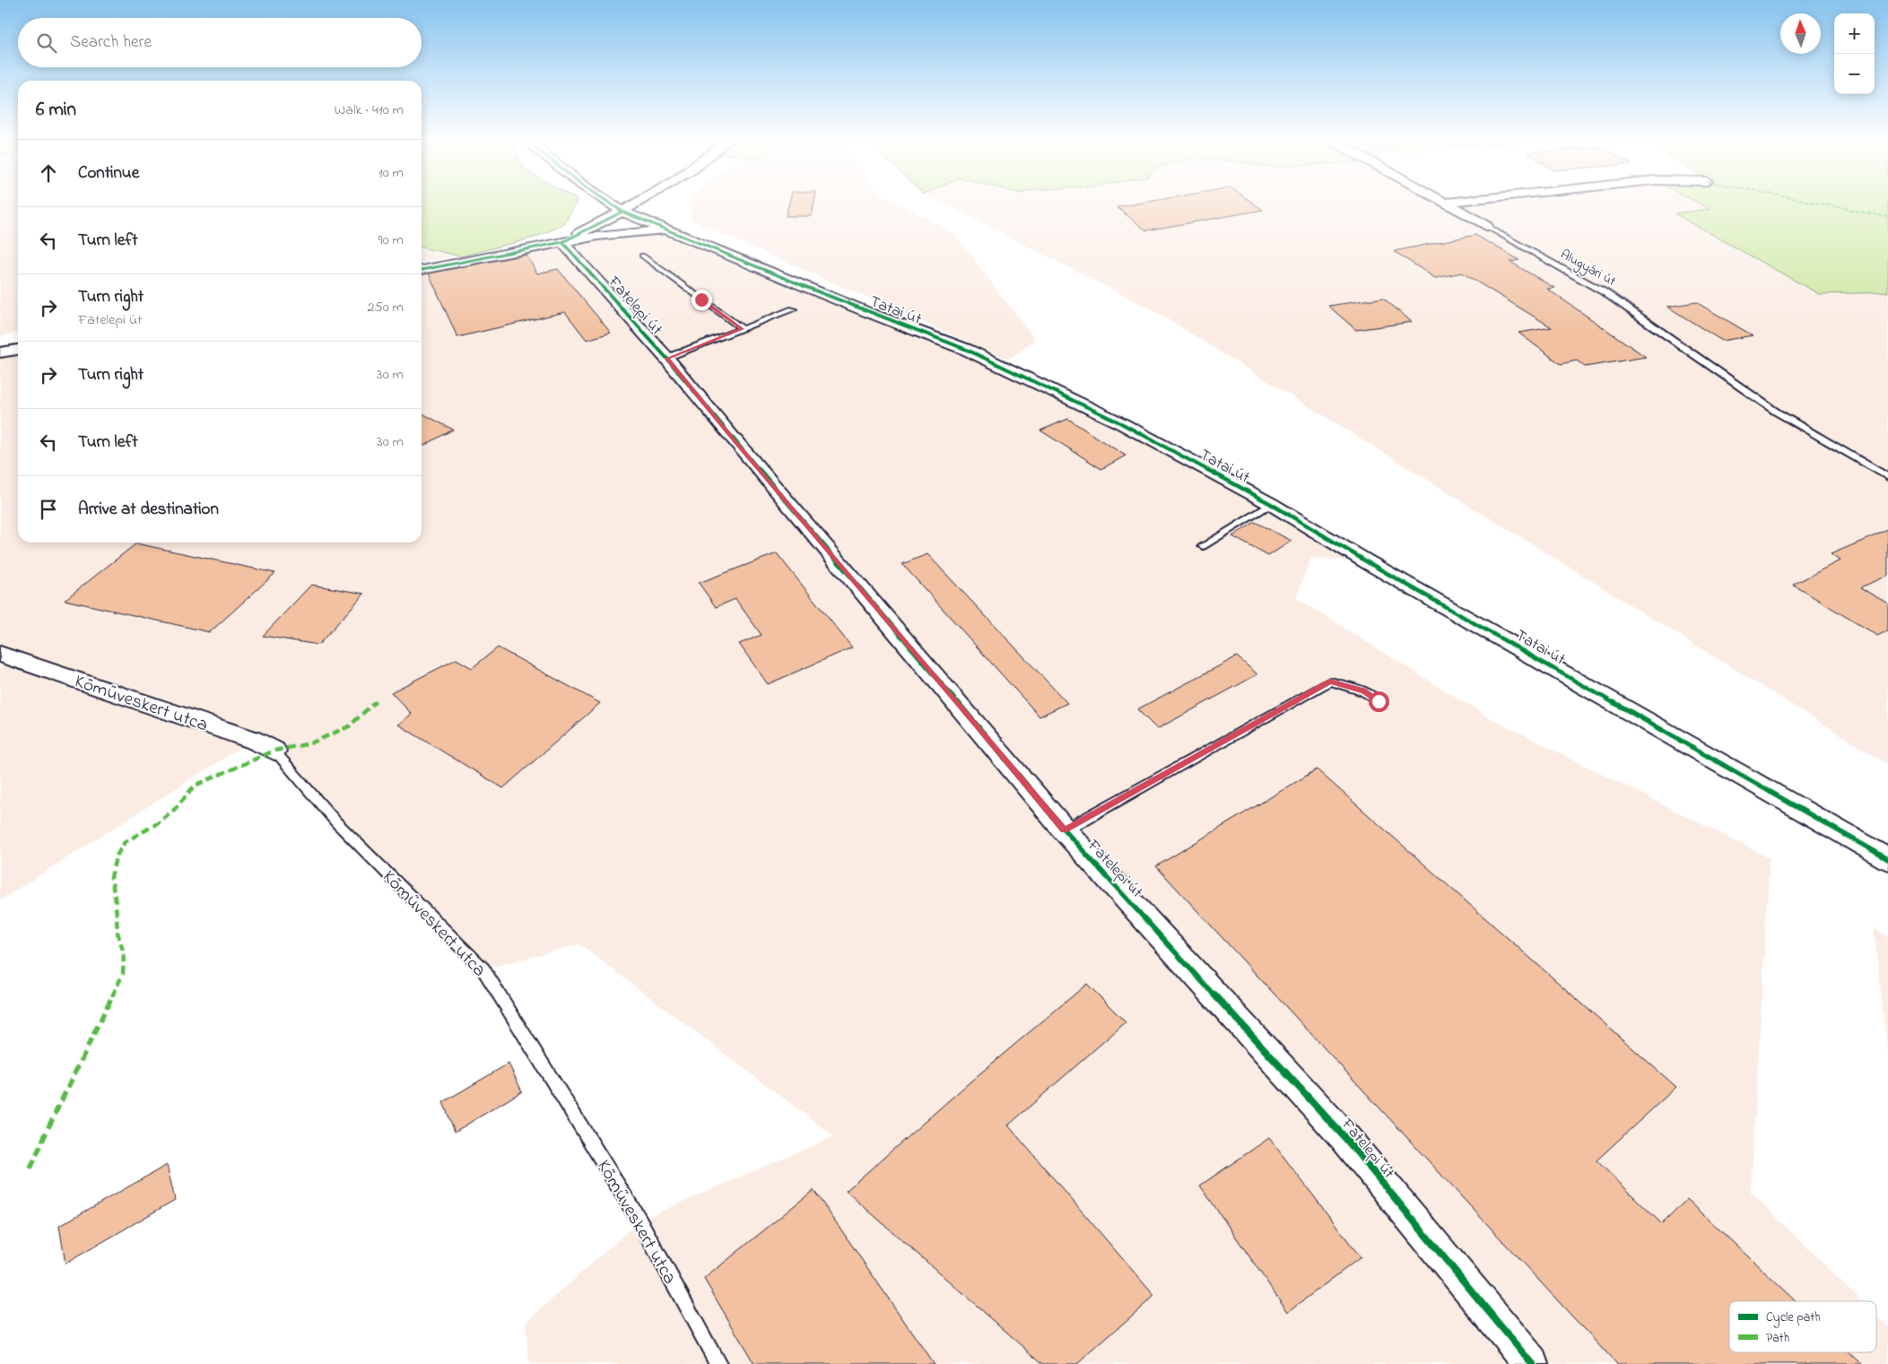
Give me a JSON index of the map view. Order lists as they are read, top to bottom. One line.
{"streets":{"street":["Alugyári út","Fatelepi út","Tatai út","Kőműveskert utca"]},"legend":["Cycle path","Path"],"north":"top","page":{"map_buttons":["+","−"],"search":"Search here","heading":["6 min","Walk · 410 m"],"list":[["Continue","10 m"],["Turn left","90 m"],["Turn right","Fatelepi út","250 m"],["Turn right","30 m"],["Turn left","30 m"],"Arrive at destination"]}}
